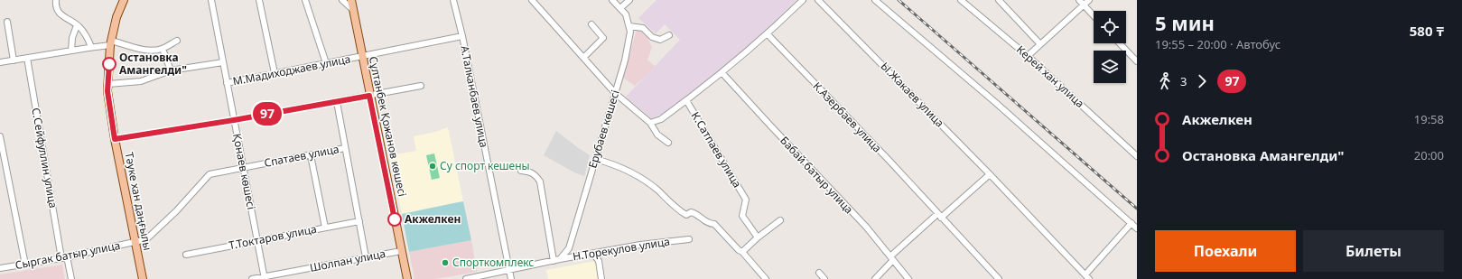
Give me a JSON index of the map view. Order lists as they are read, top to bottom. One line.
{"streets":{"main road":["Сұлтанбек Қожанов көшесі","Тәуке хан даңғылы"],"street":["М.Мадиходжаев улица","Керей хан улица","Ы.Жакаев улица","А.Талканбаев улица","К.Азербаев улица","Ерубаев көшесі","К.Сатпаев улица","Спатаев улица","С.Сейфуллин улица","Қонаев көшесі","Бабай батыр улица","Т.Токтаров улица","Н.Торекулов улица","Сыргак батыр улица","Шолпан улица"]},"crossings":[["М.Мадиходжаев улица","А.Талканбаев улица"],["М.Мадиходжаев улица","Сұлтанбек Қожанов көшесі"],["М.Мадиходжаев улица","Қонаев көшесі"],["А.Талканбаев улица","Н.Торекулов улица"],["Сұлтанбек Қожанов көшесі","Шолпан улица"],["Ерубаев көшесі","Н.Торекулов улица"],["Спатаев улица","Қонаев көшесі"],["Спатаев улица","Тәуке хан даңғылы"],["Спатаев улица","Сыргак батыр улица"],["С.Сейфуллин улица","Сыргак батыр улица"],["Қонаев көшесі","Т.Токтаров улица"],["Қонаев көшесі","Шолпан улица"],["Тәуке хан даңғылы","Сыргак батыр улица"]],"places":["Остановка Амангелди\"","Су спорт кешены","Акжелкен","Спорткомплекс"],"lines":["bus line 97"],"page":{"on_map":"97","heading":["5 мин","19:55 – 20:00 · Автобус","580 ₸"],"legs":["3","97"],"list":[{"name":"Акжелкен","value":"19:58"},{"name":"Остановка Амангелди\"","value":"20:00"}],"buttons":["Поехали","Билеты"]}}
